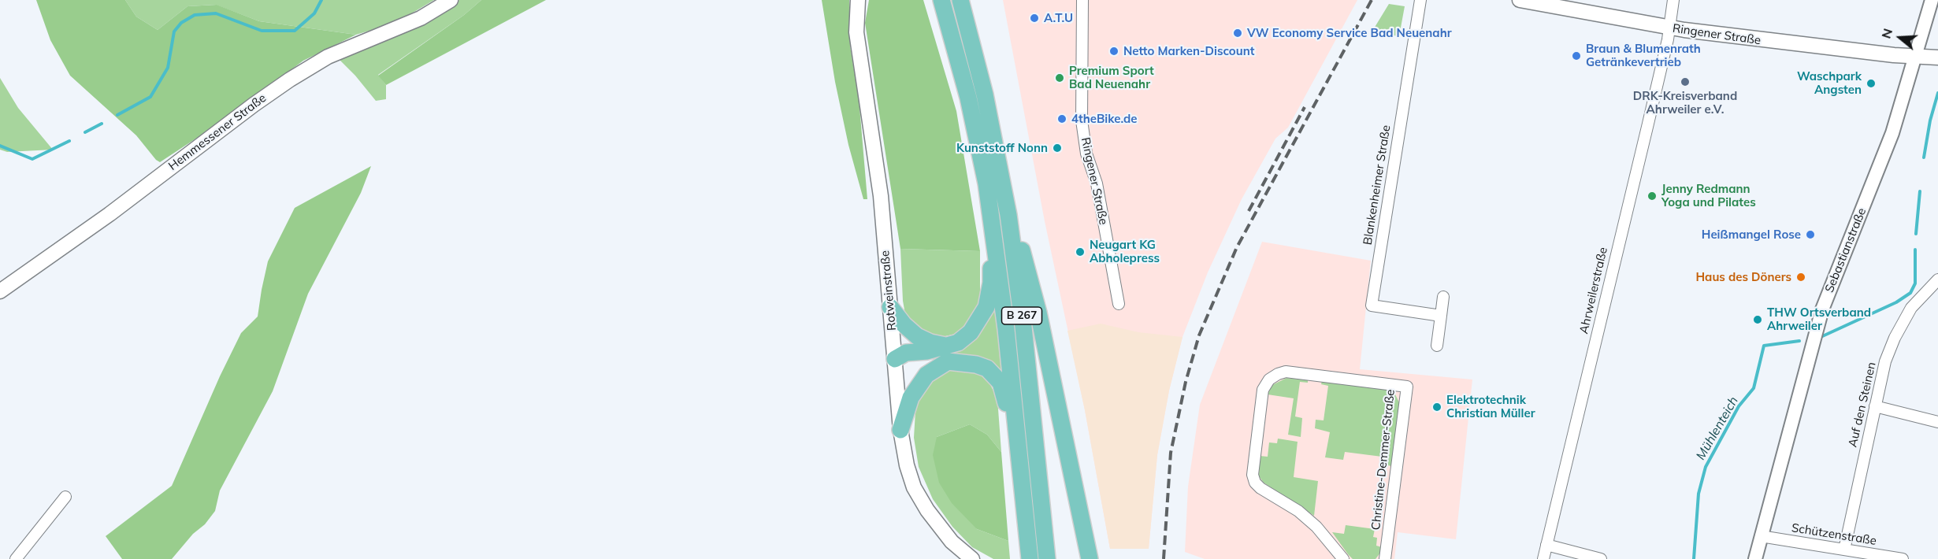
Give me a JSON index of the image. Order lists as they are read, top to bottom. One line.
{"streets":{"main road":["Ringener Straße","Hemmessener Straße","Rotweinstraße","B 267"],"street":["Blankenheimer Straße","Sebastianstraße","Ahrweilerstraße","Auf den Steinen","Christine-Demmer-Straße","Schützenstraße"]},"crossings":[["Ringener Straße","Sebastianstraße"],["Ringener Straße","Ahrweilerstraße"],["Sebastianstraße","Schützenstraße"],["Rotweinstraße","B 267"],["Auf den Steinen","Schützenstraße"]],"water":["Mühlenteich"],"places":["A.T.U","VW Economy Service Bad Neuenahr","Netto Marken-Discount","Braun & Blumenrath Getränkevertrieb","Premium Sport Bad Neuenahr","DRK-Kreisverband Ahrweiler e.V.","Waschpark Angsten","4theBike.de","Kunststoff Nonn","Jenny Redmann Yoga und Pilates","Heißmangel Rose","Neugart KG Abholepress","Haus des Döners","THW Ortsverband Ahrweiler","Elektrotechnik Christian Müller"],"north":"left"}
